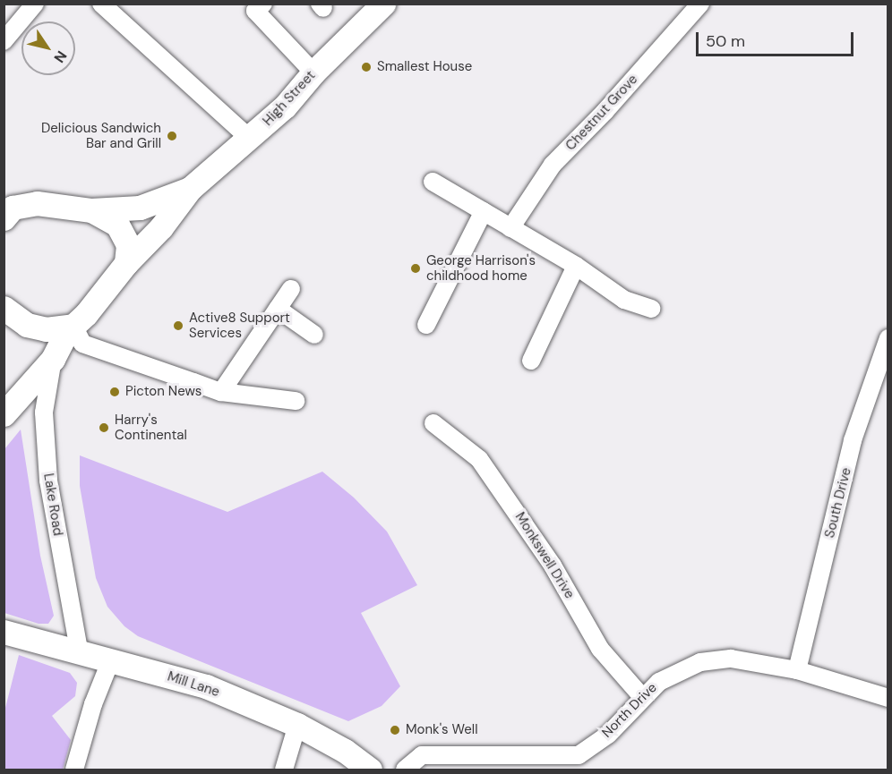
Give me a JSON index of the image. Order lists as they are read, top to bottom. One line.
{"streets":{"main road":["High Street","Mill Lane"],"street":["Chestnut Grove","South Drive","Lake Road","Monkswell Drive","North Drive"]},"crossings":[["High Street","Lake Road"],["South Drive","North Drive"],["Lake Road","Mill Lane"],["Monkswell Drive","North Drive"]],"places":["Smallest House","Delicious Sandwich Bar and Grill","George Harrison's childhood home","Active8 Support Services","Picton News","Harry's Continental","Monk's Well"],"scale_bar":"50 m","north":"bottom right"}
